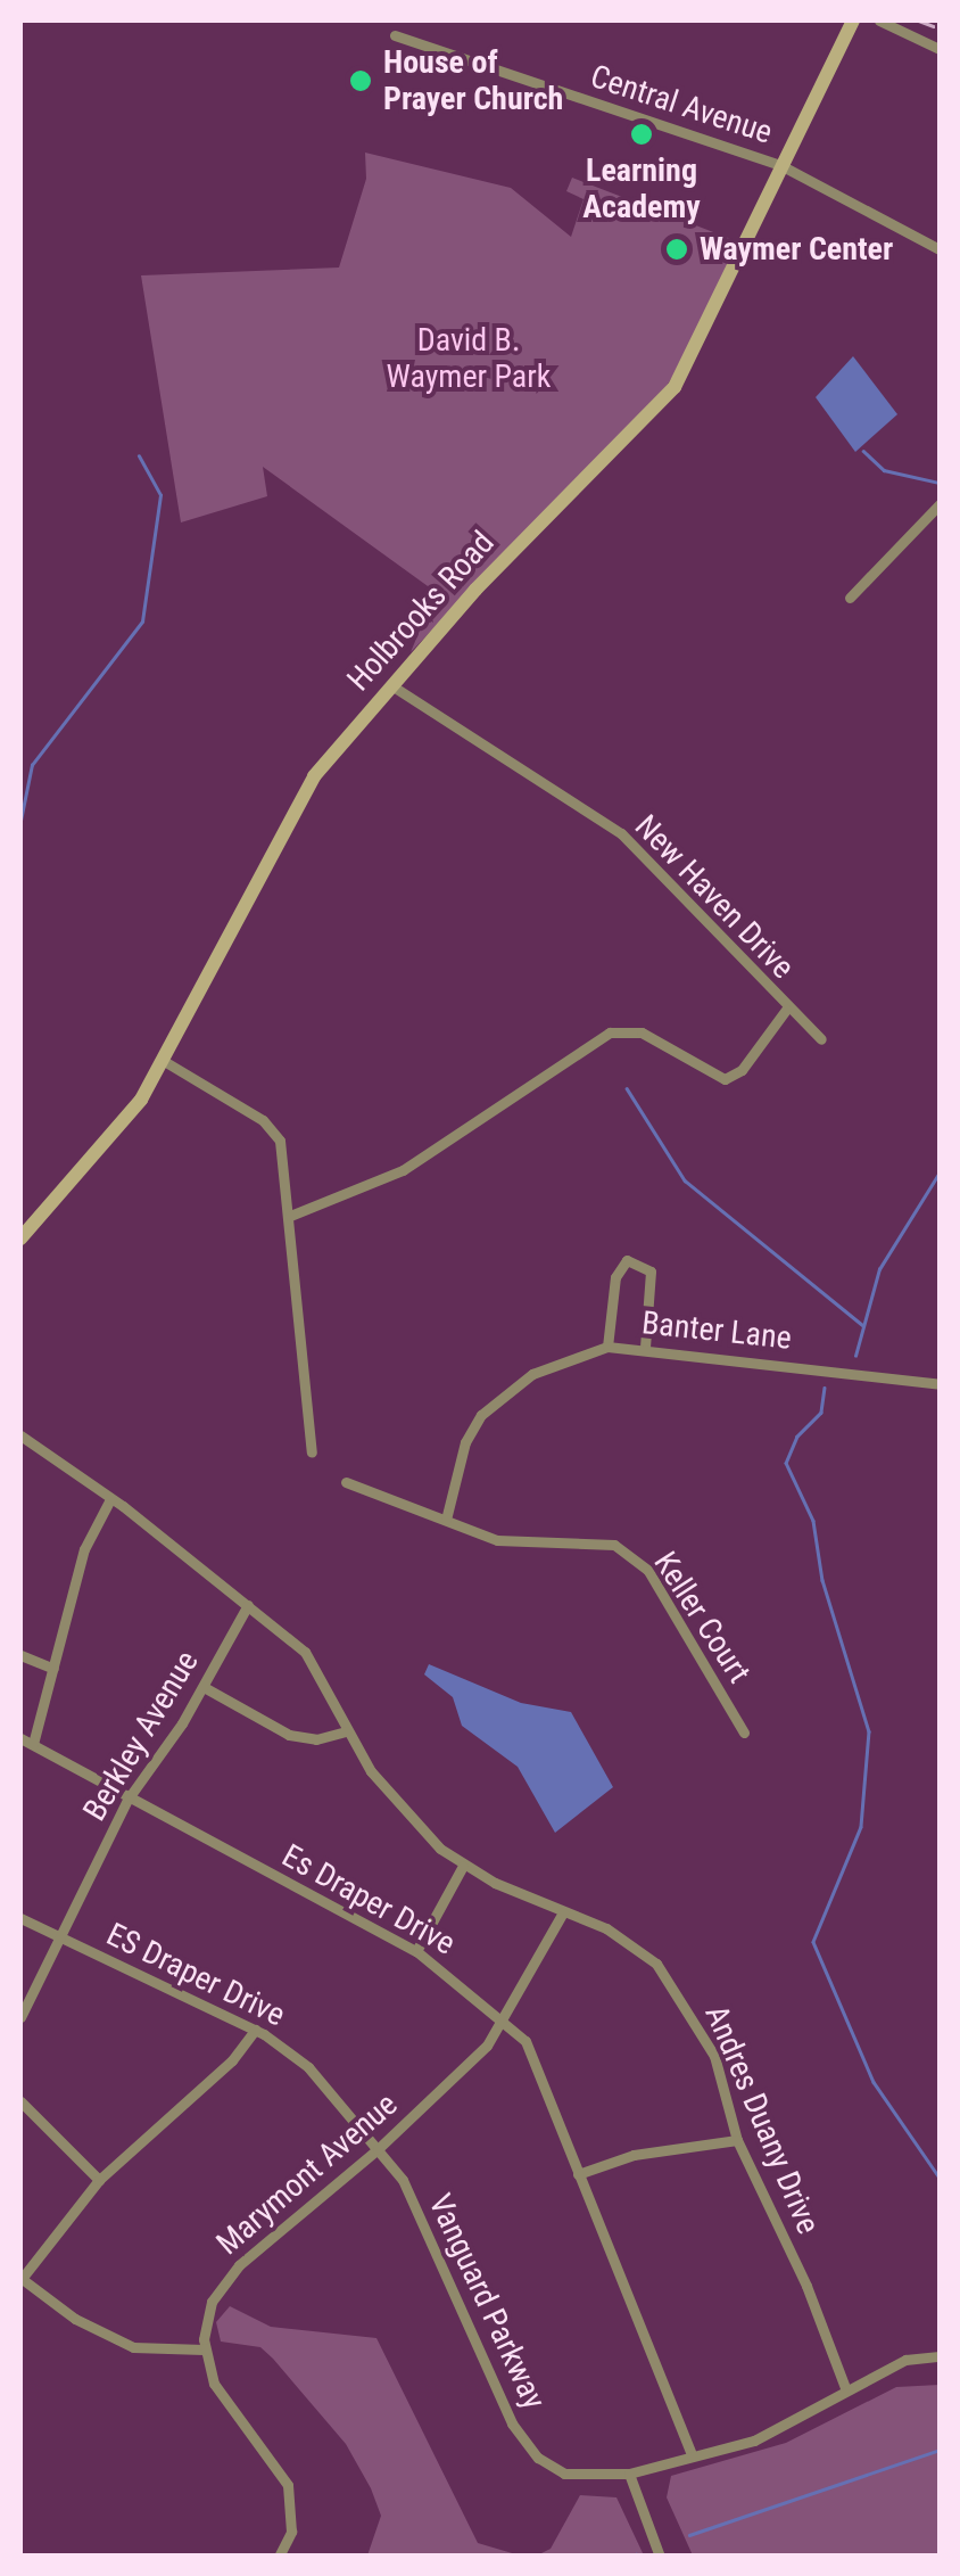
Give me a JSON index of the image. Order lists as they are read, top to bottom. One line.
{"streets":{"street":["Central Avenue","Holbrooks Road","New Haven Drive","Banter Lane","Keller Court","Berkley Avenue","Es Draper Drive","ES Draper Drive","Andres Duany Drive","Marymont Avenue","Vanguard Parkway"]},"crossings":[["Central Avenue","Holbrooks Road"],["Holbrooks Road","New Haven Drive"],["Banter Lane","Keller Court"],["Berkley Avenue","Es Draper Drive"],["Berkley Avenue","ES Draper Drive"],["Berkley Avenue","Andres Duany Drive"],["Es Draper Drive","Marymont Avenue"],["Es Draper Drive","Vanguard Parkway"],["ES Draper Drive","Marymont Avenue"],["ES Draper Drive","Vanguard Parkway"],["Andres Duany Drive","Marymont Avenue"],["Andres Duany Drive","Vanguard Parkway"],["Marymont Avenue","Vanguard Parkway"]],"parks":["David B. Waymer Park"],"places":["House of Prayer Church","Learning Academy","Waymer Center"]}
